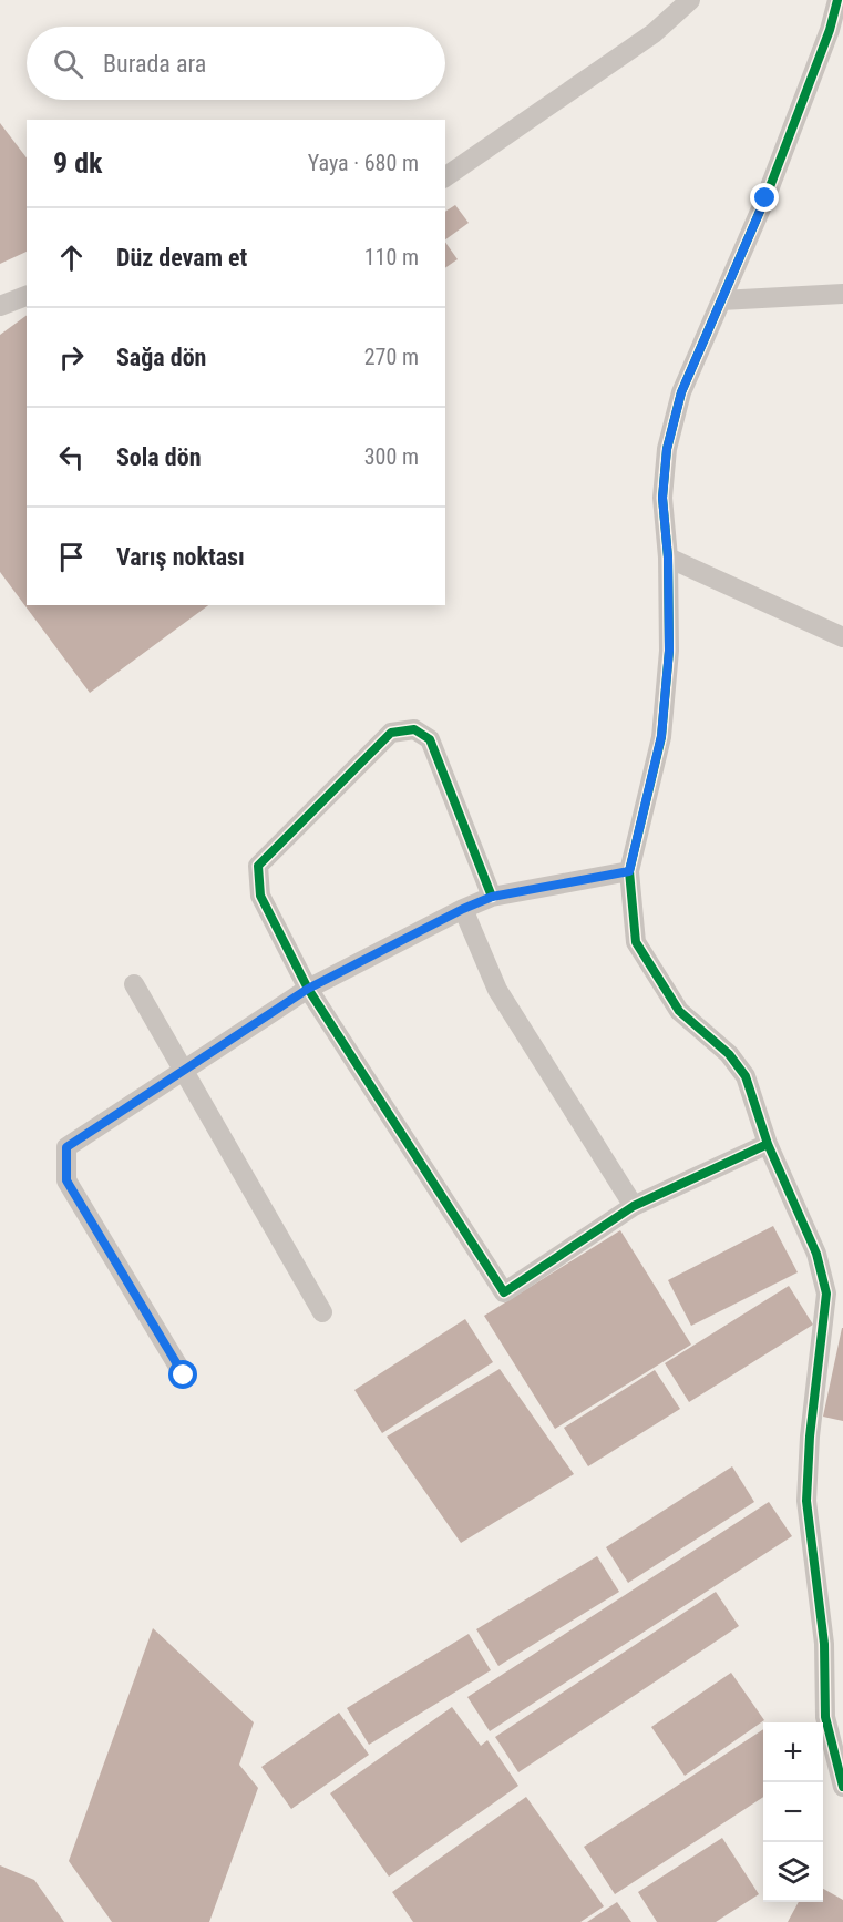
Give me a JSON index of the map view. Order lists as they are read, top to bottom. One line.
{"page":{"search":"Burada ara","heading":["9 dk","Yaya · 680 m"],"list":[["Düz devam et","110 m"],["Sağa dön","270 m"],["Sola dön","300 m"],"Varış noktası"],"map_buttons":["+","−"]}}
